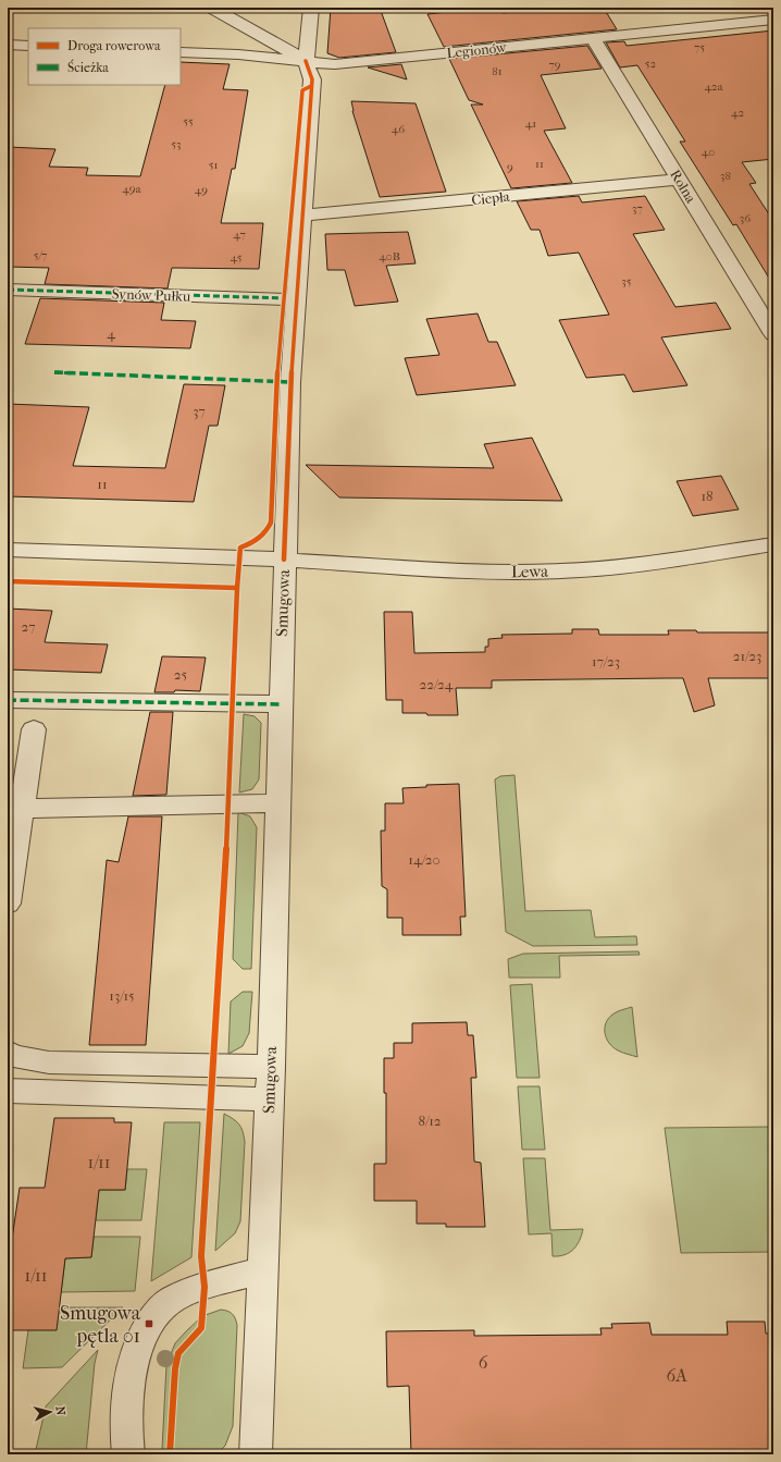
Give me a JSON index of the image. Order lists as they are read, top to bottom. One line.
{"streets":{"street":["Legionów","Rolna","Ciepła","Synów Pułku","Lewa","Smugowa"]},"crossings":[["Legionów","Rolna"],["Legionów","Smugowa"],["Rolna","Ciepła"],["Ciepła","Smugowa"],["Synów Pułku","Smugowa"],["Lewa","Smugowa"]],"places":{"transit":["Smugowa pętla 01"]},"house_numbers":["75","52","79","81","42a","42","55","41","46","53","40","11","51","9","38","49a","49","37","36","47","5/7","40B","45","35","4","37","11","18","27","21/23","17/23","25","22/24","14/20","13/15","8/12","1/11","1/11","6","6A"],"legend":["Droga rowerowa","Ścieżka"],"north":"right"}
